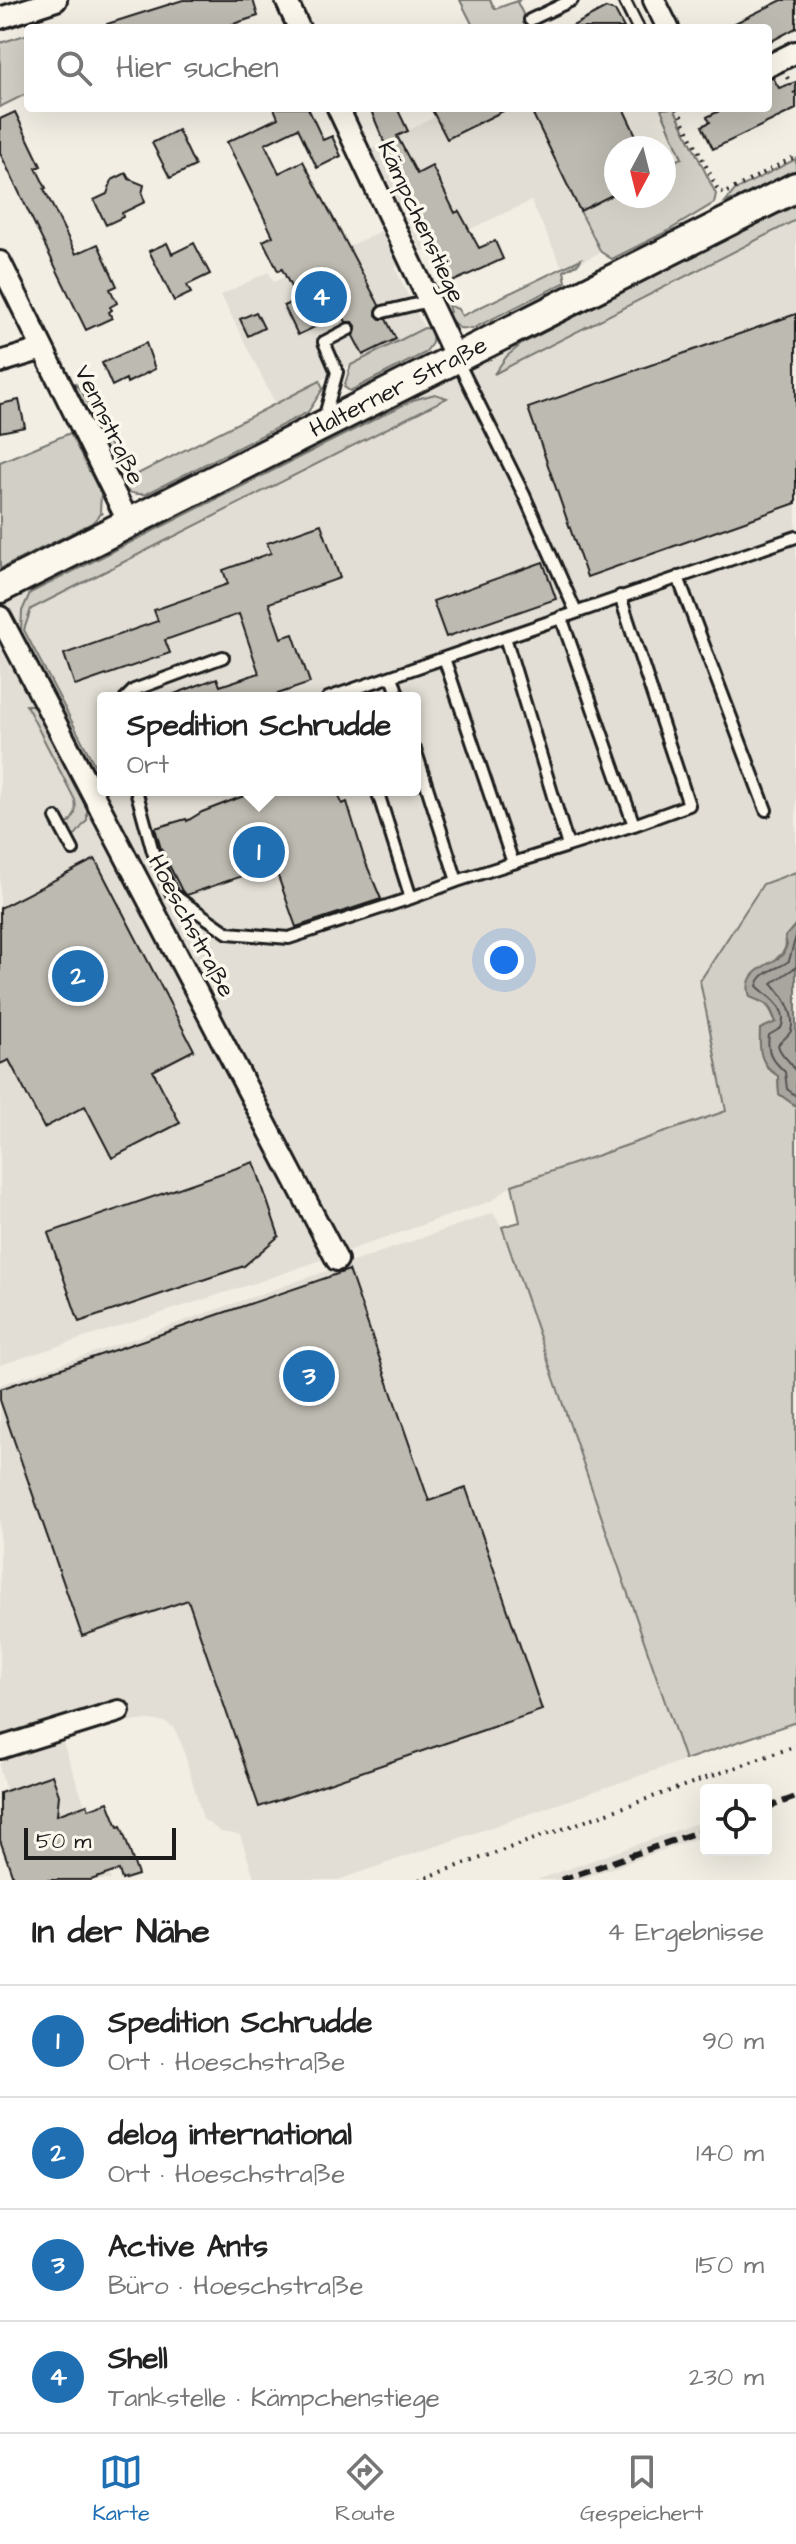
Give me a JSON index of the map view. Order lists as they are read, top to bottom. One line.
{"streets":{"main road":["Halterner Straße"],"street":["Kämpchenstiege","Vennstraße","Hoeschstraße"]},"crossings":[["Kämpchenstiege","Halterner Straße"],["Halterner Straße","Vennstraße"]],"scale_bar":"50 m","north":"bottom","page":{"search":"Hier suchen","pins":["4","1","2","3"],"popup":["Spedition Schrudde","Ort"],"scale":"50 m","heading":["In der Nähe","4 Ergebnisse"],"list":[{"mark":"1","name":"Spedition Schrudde","note":"Ort · Hoeschstraße","value":"90 m"},{"mark":"2","name":"delog international","note":"Ort · Hoeschstraße","value":"140 m"},{"mark":"3","name":"Active Ants","note":"Büro · Hoeschstraße","value":"150 m"},{"mark":"4","name":"Shell","note":"Tankstelle · Kämpchenstiege","value":"230 m"}],"nav":["Karte","Route","Gespeichert"]}}
